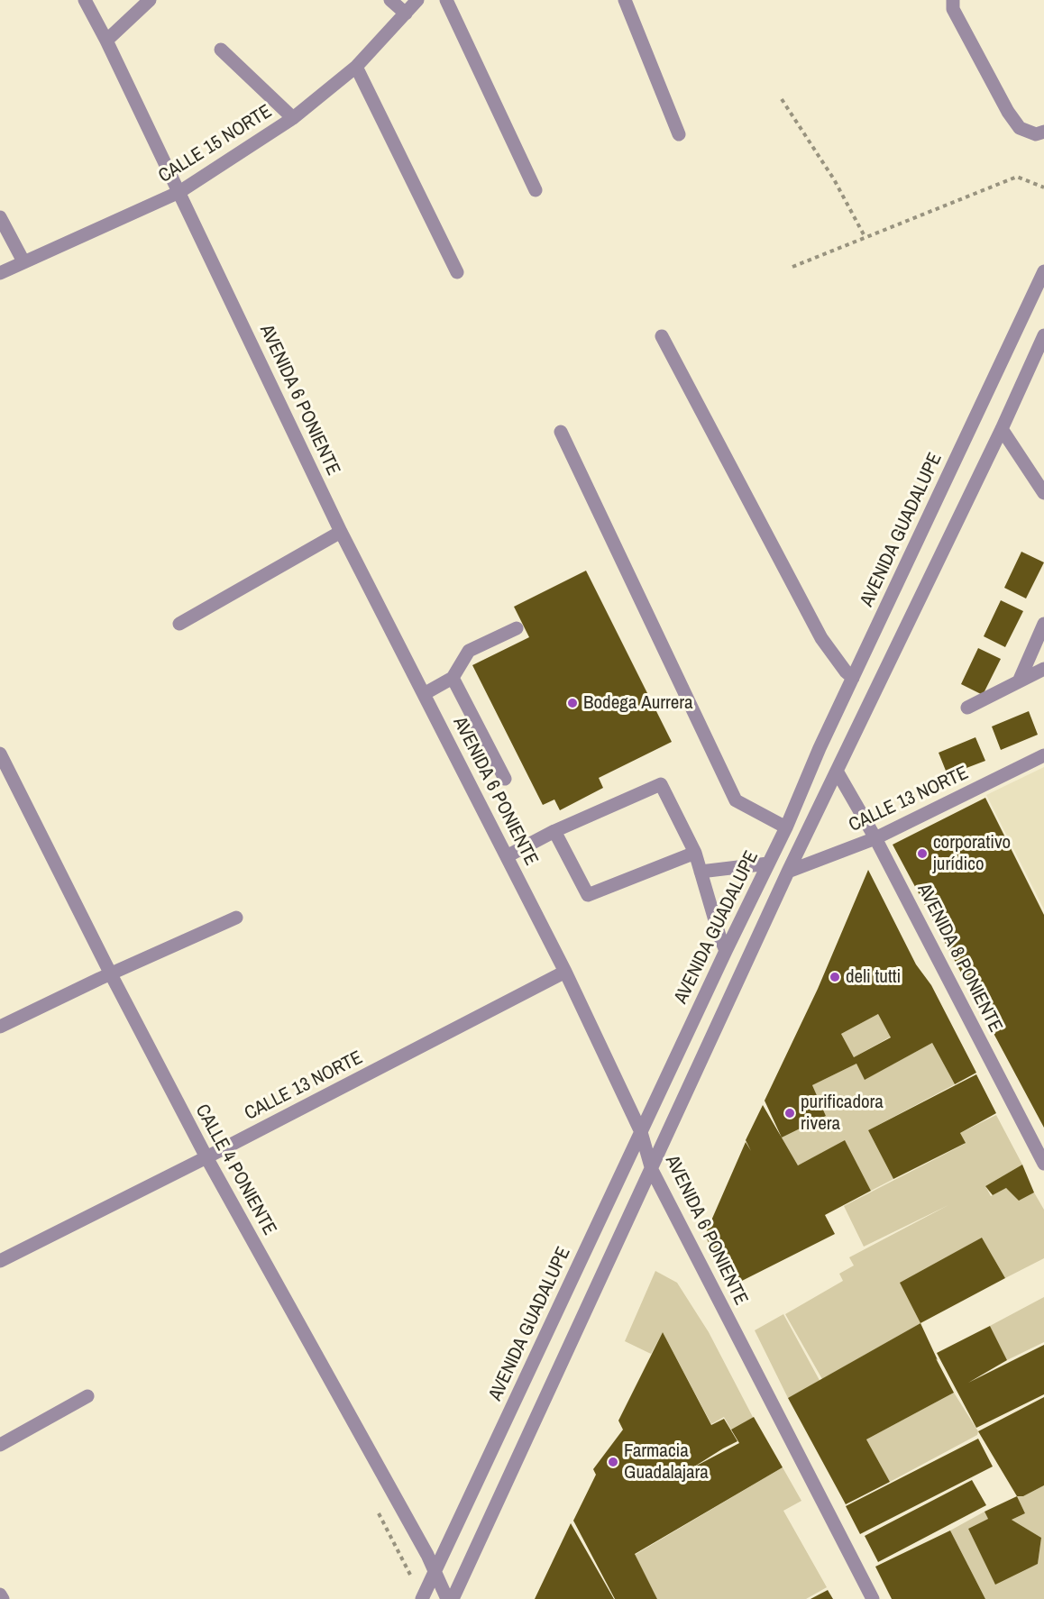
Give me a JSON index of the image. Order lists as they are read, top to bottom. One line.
{"streets":{"street":["CALLE 15 NORTE","AVENIDA 6 PONIENTE","AVENIDA GUADALUPE","CALLE 13 NORTE","AVENIDA 8 PONIENTE","CALLE 4 PONIENTE"]},"crossings":[["CALLE 15 NORTE","AVENIDA 6 PONIENTE"],["AVENIDA 6 PONIENTE","AVENIDA GUADALUPE"],["AVENIDA 6 PONIENTE","CALLE 13 NORTE"],["AVENIDA GUADALUPE","CALLE 4 PONIENTE"],["CALLE 13 NORTE","AVENIDA 8 PONIENTE"],["CALLE 13 NORTE","CALLE 4 PONIENTE"]],"places":["Bodega Aurrera","corporativo jurídico","deli tutti","purificadora rivera","Farmacia Guadalajara"]}
